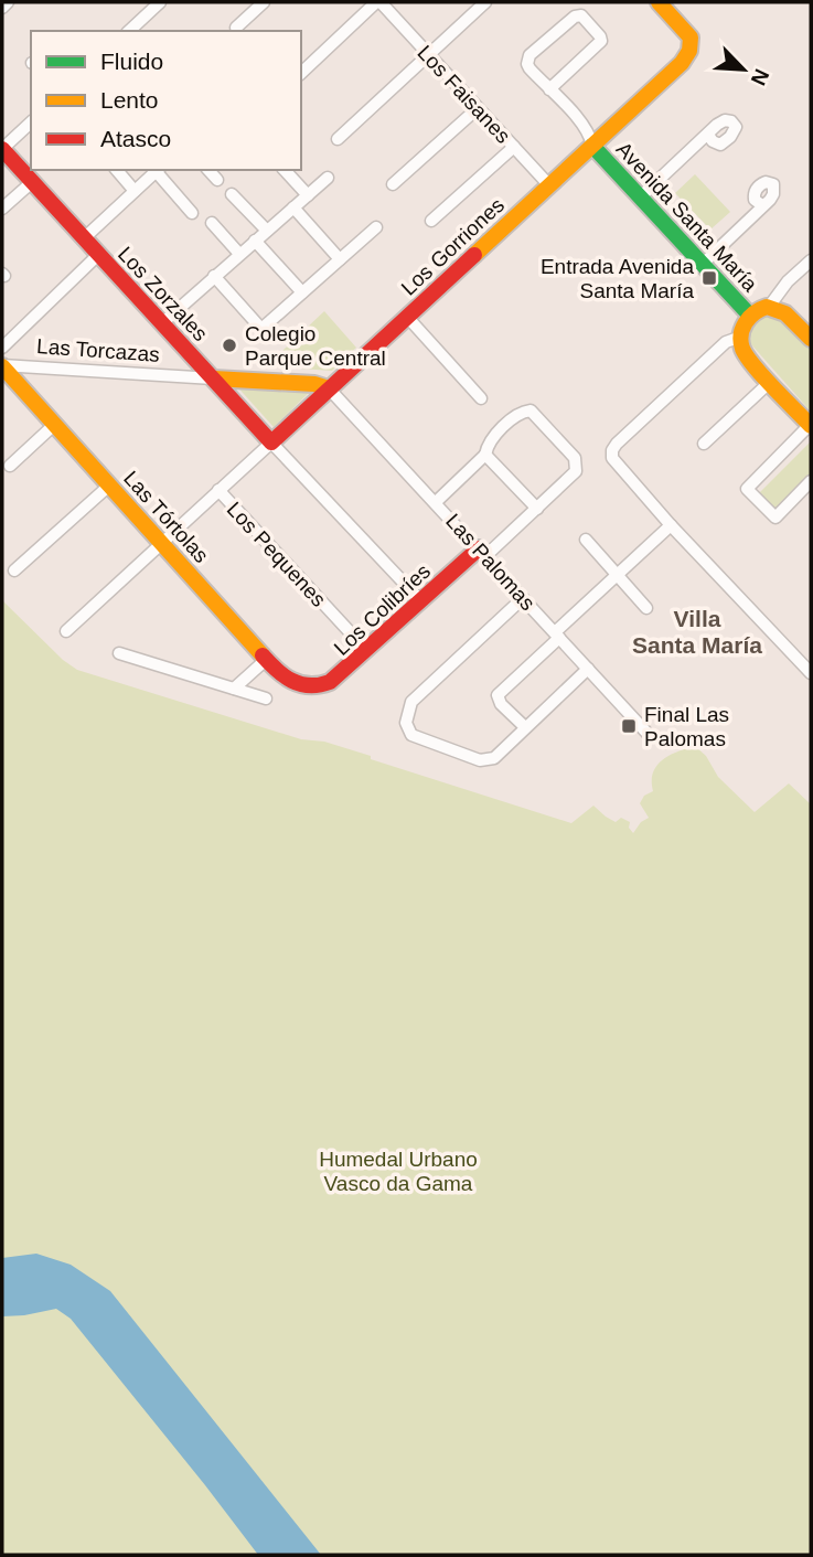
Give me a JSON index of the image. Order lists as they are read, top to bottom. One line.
{"streets":{"street":["Los Faisanes","Avenida Santa María","Los Gorriones","Los Zorzales","Las Torcazas","Las Tórtolas","Los Pequenes","Las Palomas","Los Colibríes"]},"crossings":[["Los Faisanes","Los Gorriones"],["Avenida Santa María","Los Gorriones"],["Los Gorriones","Los Zorzales"],["Los Gorriones","Las Torcazas"],["Los Gorriones","Las Tórtolas"],["Los Gorriones","Los Pequenes"],["Los Gorriones","Las Palomas"],["Los Zorzales","Las Torcazas"],["Los Zorzales","Los Colibríes"],["Las Torcazas","Las Tórtolas"],["Las Torcazas","Las Palomas"],["Las Tórtolas","Los Colibríes"],["Los Pequenes","Los Colibríes"],["Las Palomas","Los Colibríes"]],"districts":["Villa Santa María"],"parks":["Humedal Urbano Vasco da Gama"],"places":{"transit":["Entrada Avenida Santa María","Final Las Palomas"],"other":["Colegio Parque Central"]},"legend":["Fluido","Lento","Atasco"],"north":"bottom right"}
